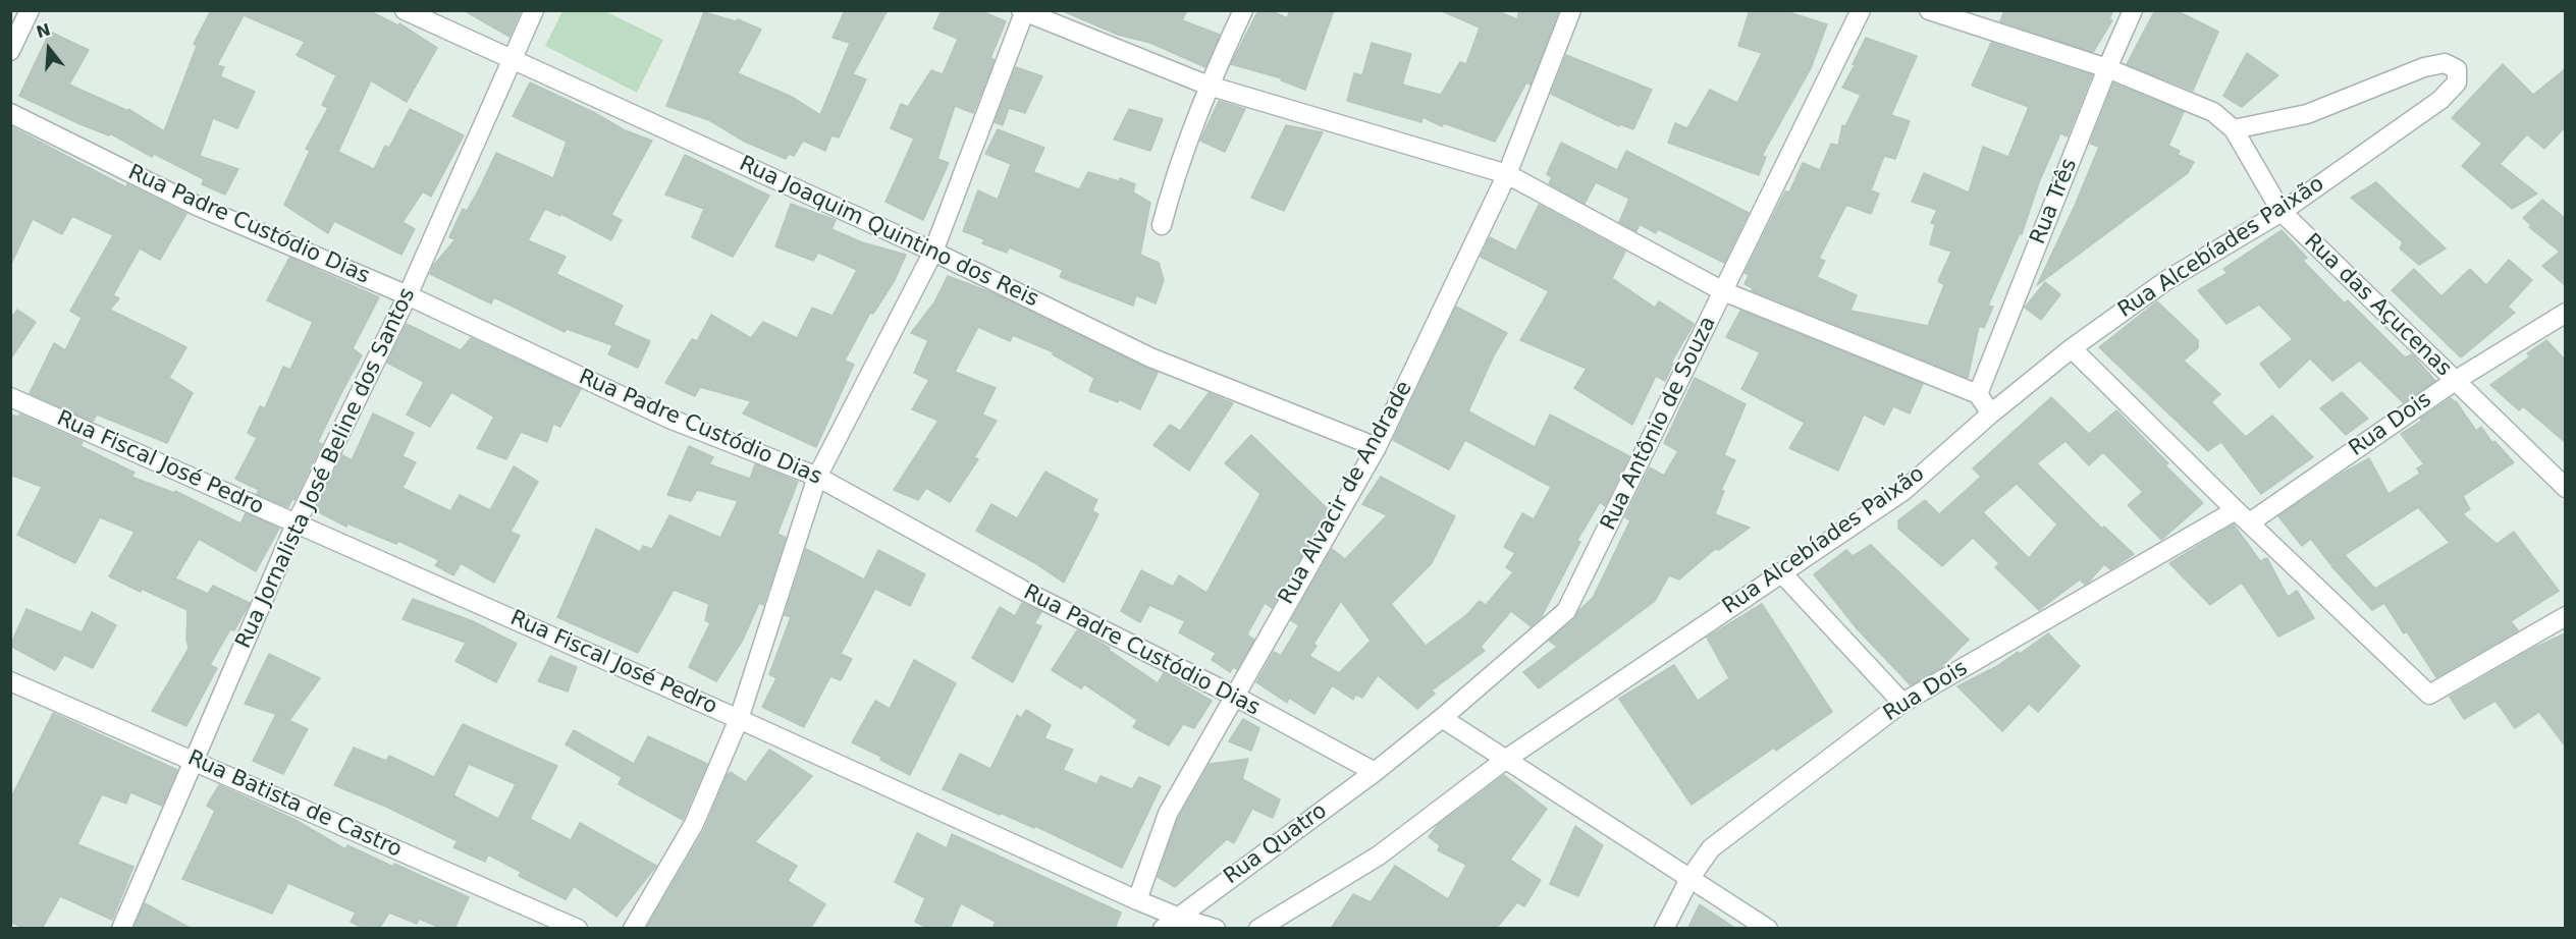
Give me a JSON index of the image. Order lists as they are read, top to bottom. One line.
{"streets":{"street":["Rua Três","Rua Padre Custódio Dias","Rua Joaquim Quintino dos Reis","Rua Alcebíades Paixão","Rua das Açucenas","Rua Antônio de Souza","Rua Dois","Rua Fiscal José Pedro","Rua Jornalista José Beline dos Santos","Rua Alvacir de Andrade","Rua Batista de Castro","Rua Quatro"]},"crossings":[["Rua Três","Rua das Açucenas"],["Rua Padre Custódio Dias","Rua Antônio de Souza"],["Rua Padre Custódio Dias","Rua Jornalista José Beline dos Santos"],["Rua Padre Custódio Dias","Rua Alvacir de Andrade"],["Rua Padre Custódio Dias","Rua Quatro"],["Rua Joaquim Quintino dos Reis","Rua Jornalista José Beline dos Santos"],["Rua Joaquim Quintino dos Reis","Rua Alvacir de Andrade"],["Rua Alcebíades Paixão","Rua das Açucenas"],["Rua das Açucenas","Rua Dois"],["Rua Antônio de Souza","Rua Quatro"],["Rua Fiscal José Pedro","Rua Jornalista José Beline dos Santos"],["Rua Fiscal José Pedro","Rua Alvacir de Andrade"],["Rua Fiscal José Pedro","Rua Quatro"],["Rua Jornalista José Beline dos Santos","Rua Batista de Castro"]],"north":"top"}
